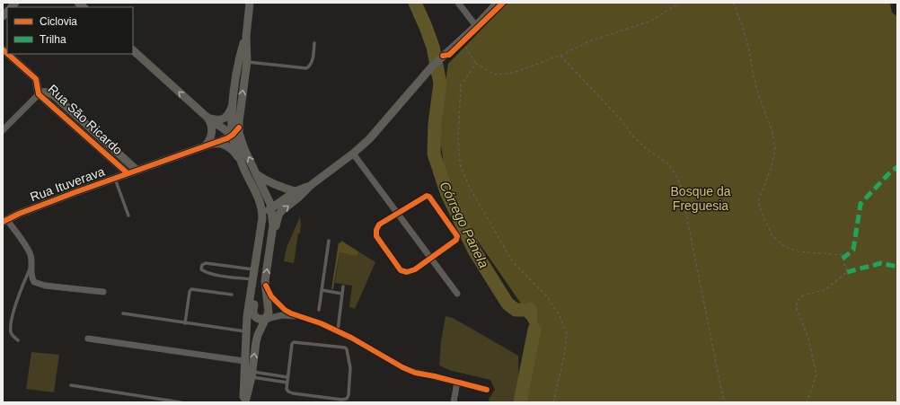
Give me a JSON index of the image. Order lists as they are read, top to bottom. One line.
{"streets":{"main road":["Rua São Ricardo","Rua Ituverava"]},"crossings":[["Rua São Ricardo","Rua Ituverava"]],"water":["Córrego Panela"],"parks":["Bosque da Freguesia"],"legend":["Ciclovia","Trilha"]}
